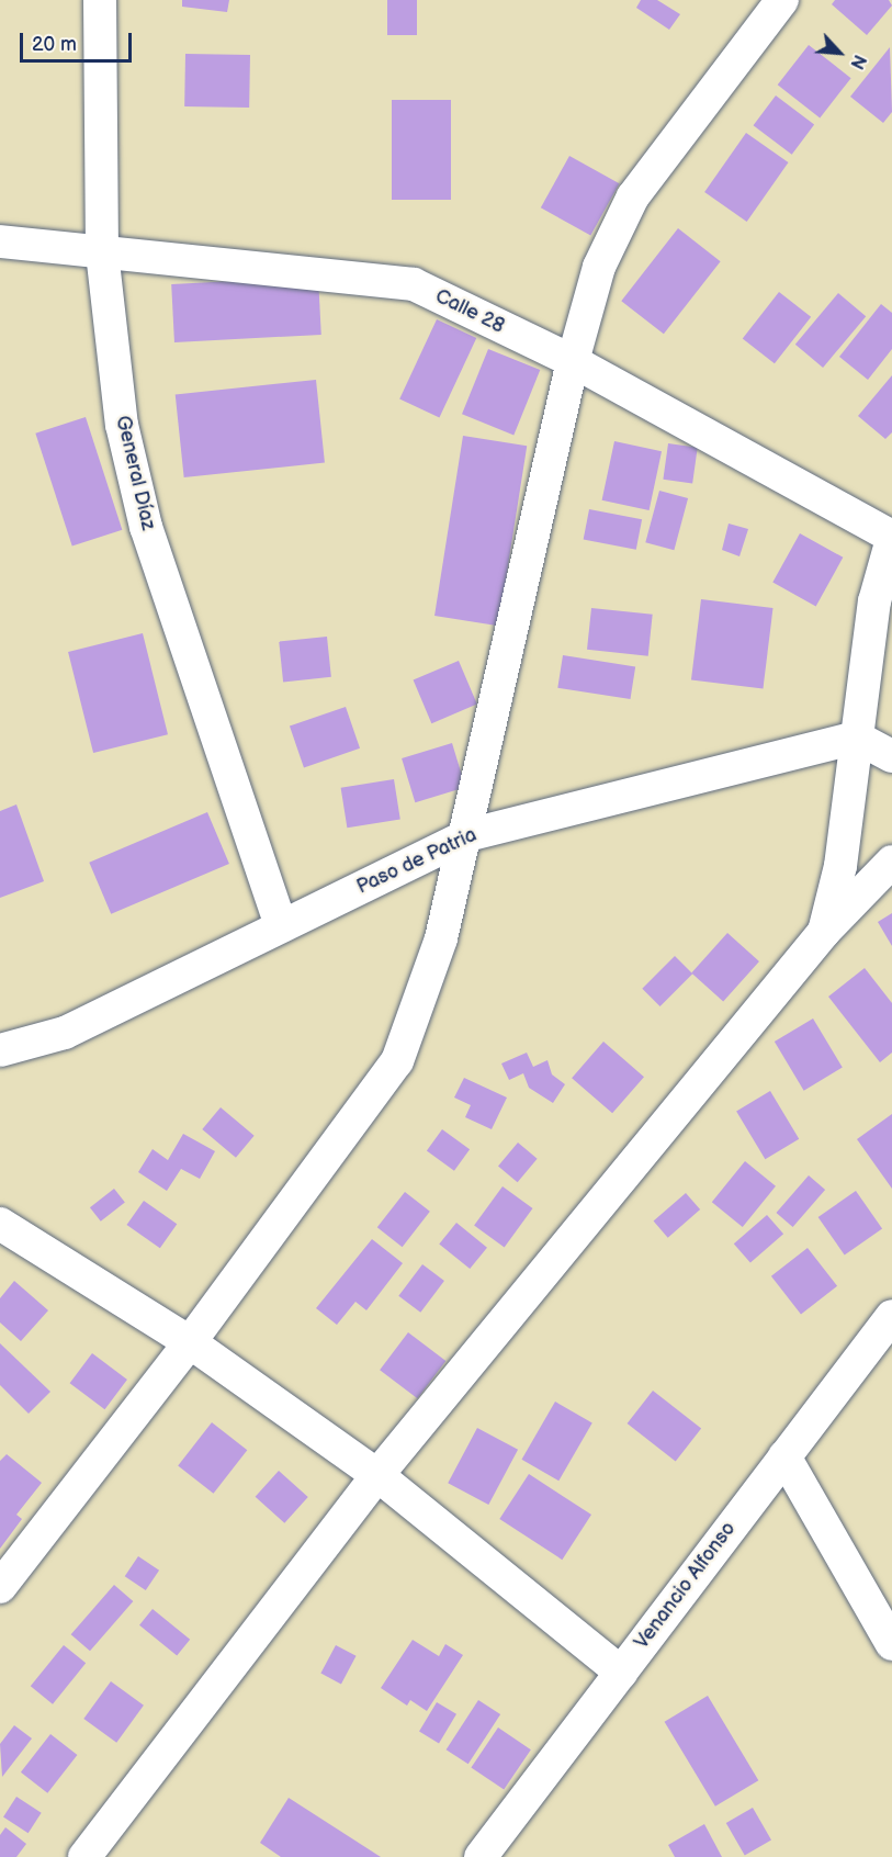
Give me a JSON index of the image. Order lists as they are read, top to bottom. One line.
{"streets":{"street":["Calle 28","General Díaz","Paso de Patria","Venancio Alfonso"]},"crossings":[["Calle 28","General Díaz"],["General Díaz","Paso de Patria"]],"scale_bar":"20 m","north":"bottom right"}
